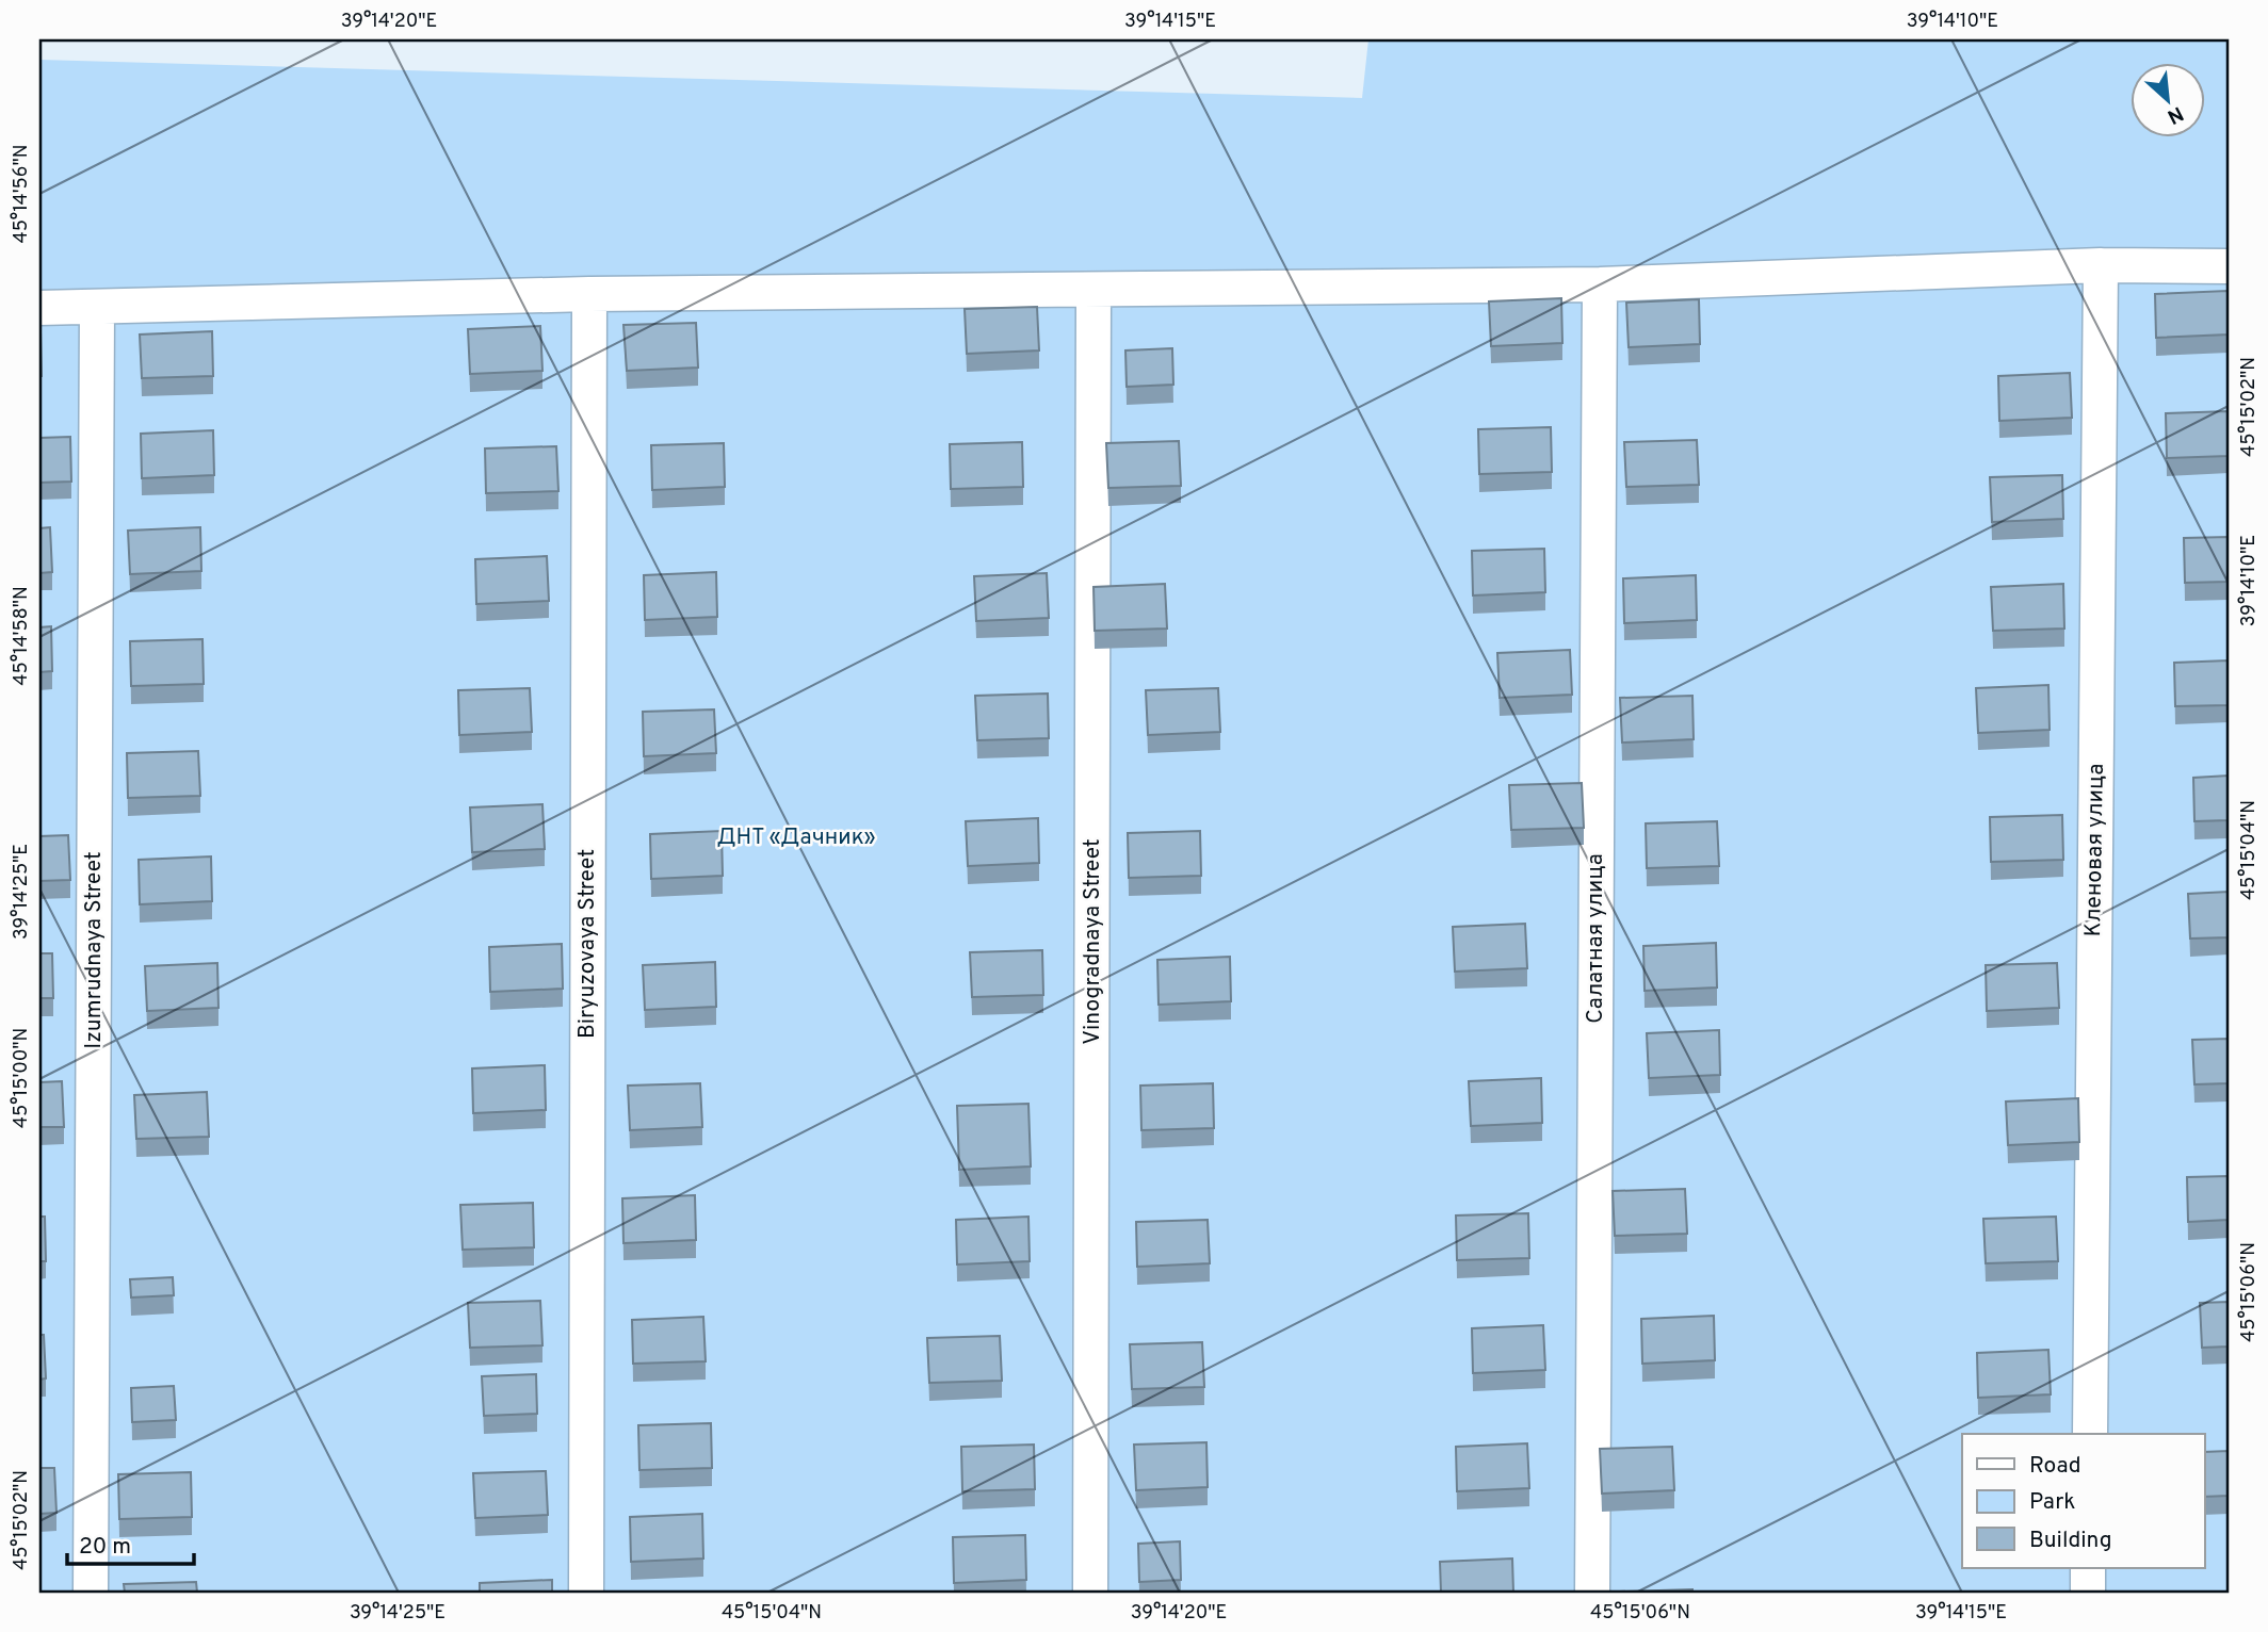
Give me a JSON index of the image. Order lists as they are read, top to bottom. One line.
{"streets":{"street":["Кленовая улица","Салатная улица","Vinogradnaya Street","Biryuzovaya Street","Izumrudnaya Street"]},"parks":["ДНТ «Дачник»"],"legend":["Road","Park","Building"],"scale_bar":"20 m","north":"bottom right","coordinates":["39°14'20\"E","39°14'15\"E","39°14'10\"E","45°14'56\"N","45°15'02\"N","45°14'58\"N","45°15'04\"N","39°14'25\"E","45°15'00\"N","45°15'06\"N"]}
